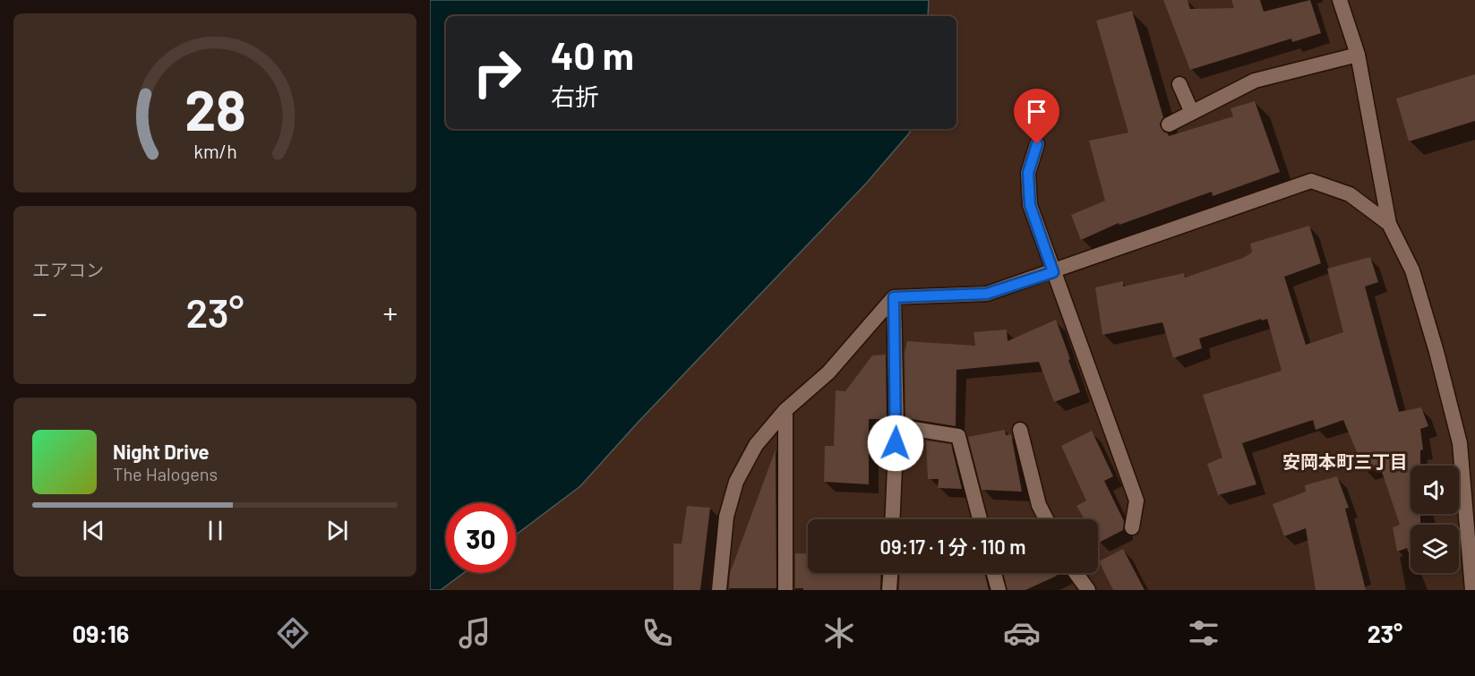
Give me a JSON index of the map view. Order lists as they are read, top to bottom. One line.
{"districts":["安岡本町三丁目"],"page":{"turn":["40 m","右折"],"tile":"エアコン","heat":["−","23°","+"],"song":["Night Drive","The Halogens"],"limit":"30","trip":"09:17 · 1 分 · 110 m","tabs":["09:16","23°"],"gauge":["28","km/h"]}}
